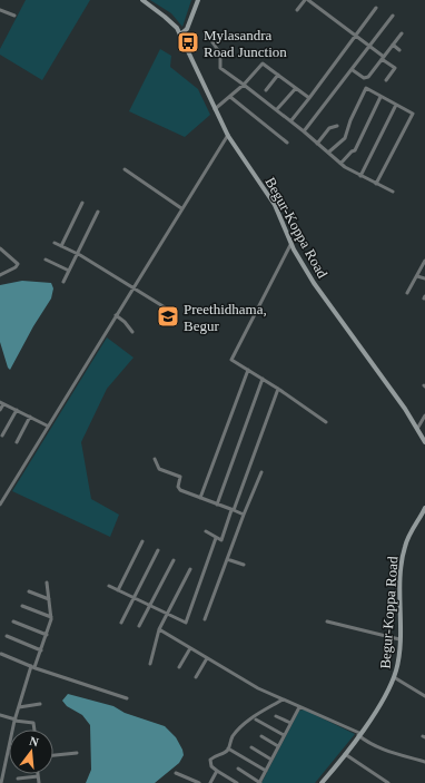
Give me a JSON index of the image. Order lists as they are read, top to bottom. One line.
{"streets":{"main road":["Begur-Koppa Road"]},"places":{"bus stop":["Mylasandra Road Junction"],"school or university":["Preethidhama, Begur"]},"north":"top"}
